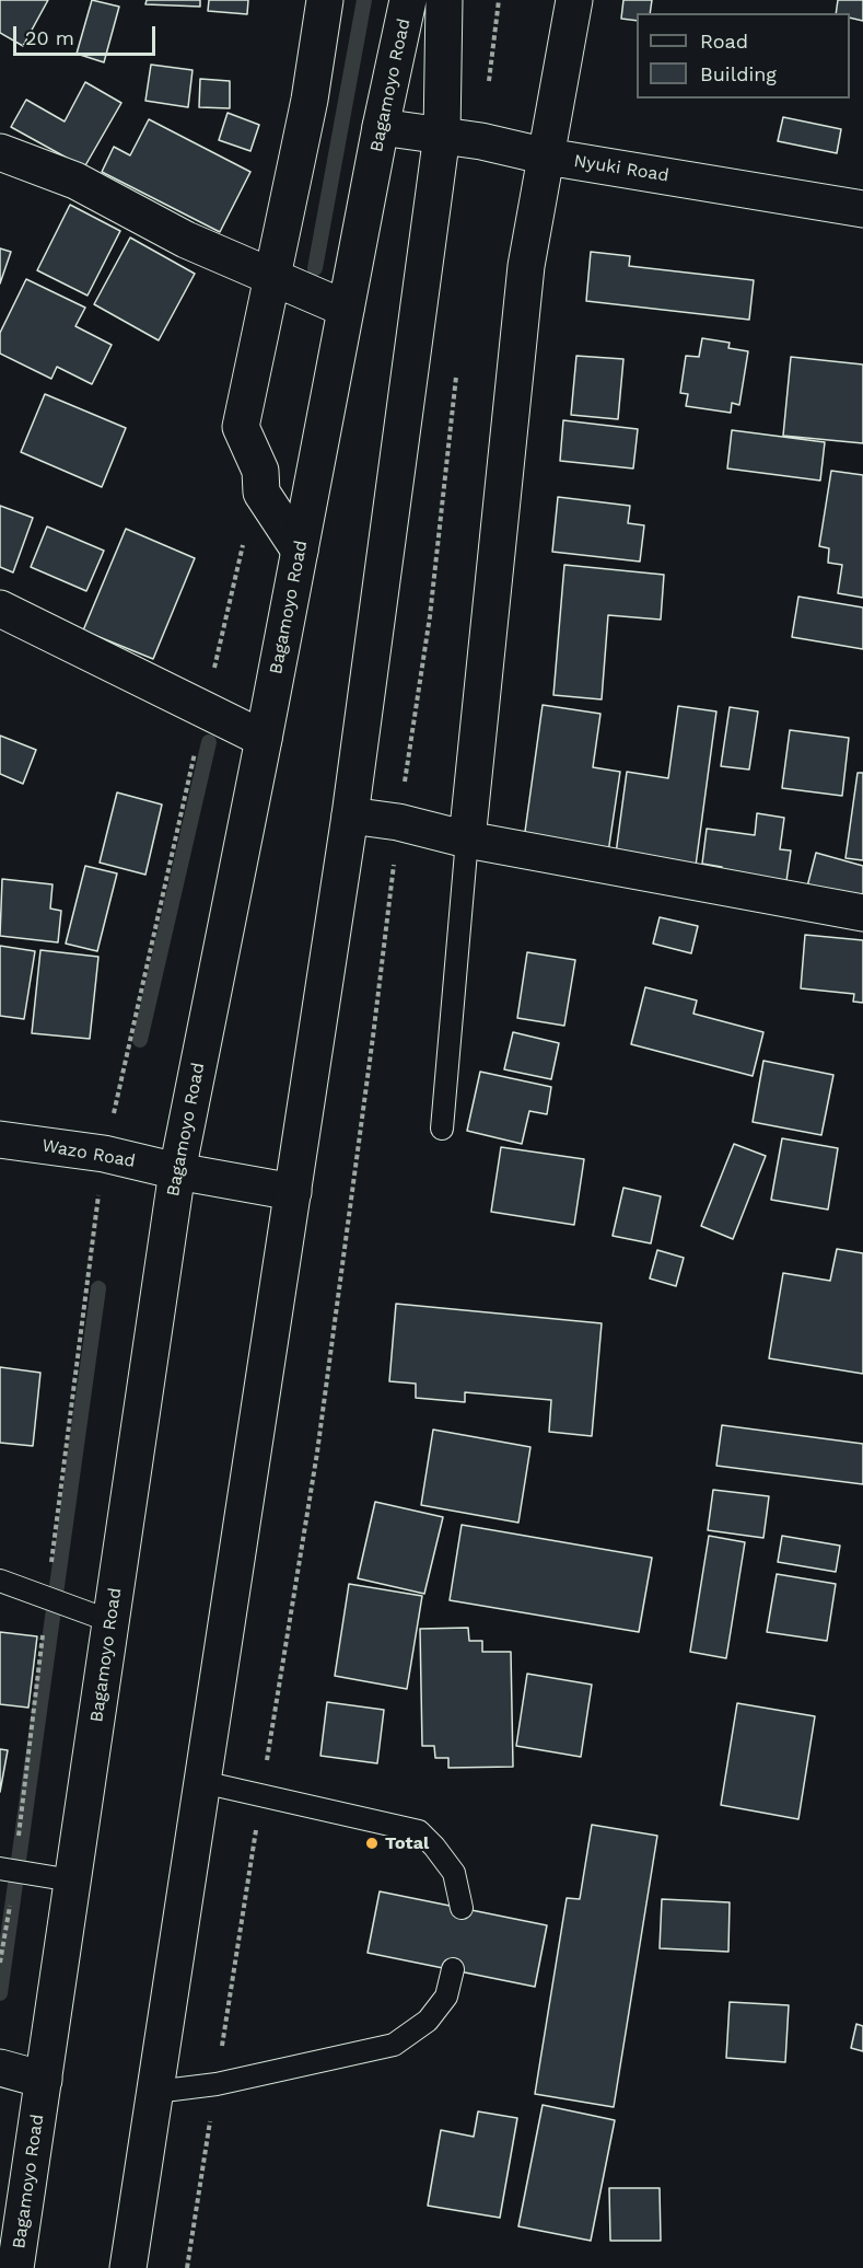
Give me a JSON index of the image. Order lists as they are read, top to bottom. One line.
{"streets":{"main road":["Bagamoyo Road","Nyuki Road","Wazo Road"]},"crossings":[["Bagamoyo Road","Nyuki Road"],["Bagamoyo Road","Wazo Road"]],"places":["Total"],"legend":["Road","Building"],"scale_bar":"20 m"}
